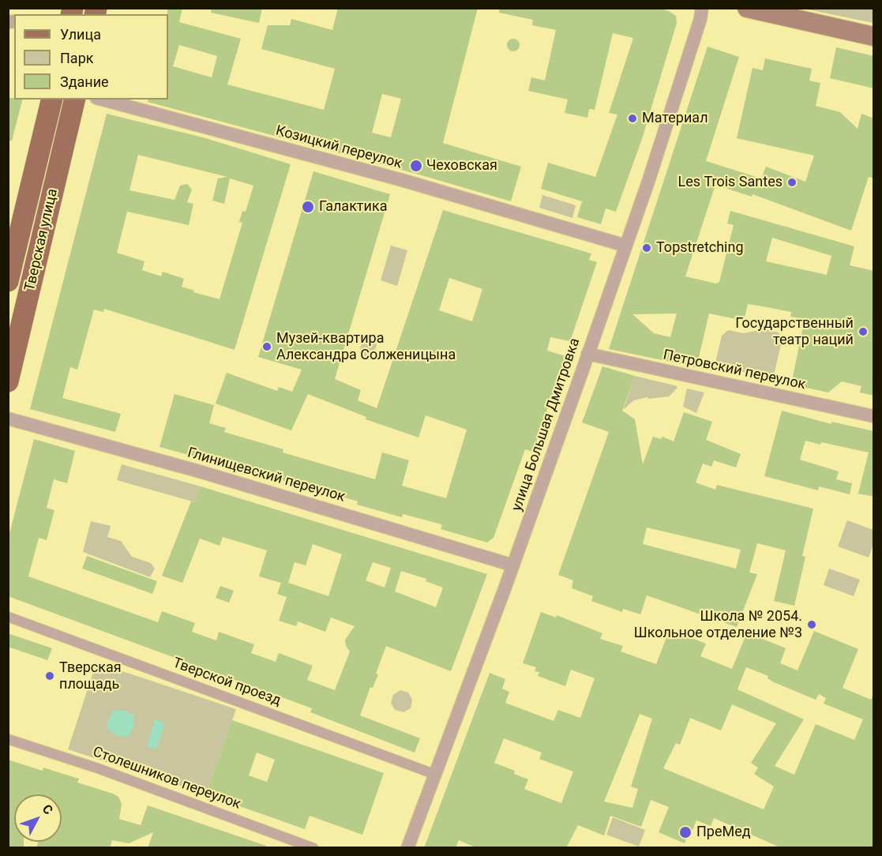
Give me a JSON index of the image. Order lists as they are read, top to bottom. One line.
{"streets":{"main road":["Тверская улица"],"street":["Козицкий переулок","Петровский переулок","улица Большая Дмитровка","Глинищевский переулок","Тверской проезд","Столешников переулок"]},"crossings":[["Козицкий переулок","улица Большая Дмитровка"],["Петровский переулок","улица Большая Дмитровка"],["улица Большая Дмитровка","Глинищевский переулок"],["улица Большая Дмитровка","Тверской проезд"]],"places":["Материал","Чеховская","Les Trois Santes","Галактика","Topstretching","Государственный театр наций","Музей-квартира Александра Солженицына","Школа № 2054. Школьное отделение №3","Тверская площадь","ПреМед"],"legend":["Улица","Парк","Здание"],"north":"top right"}
